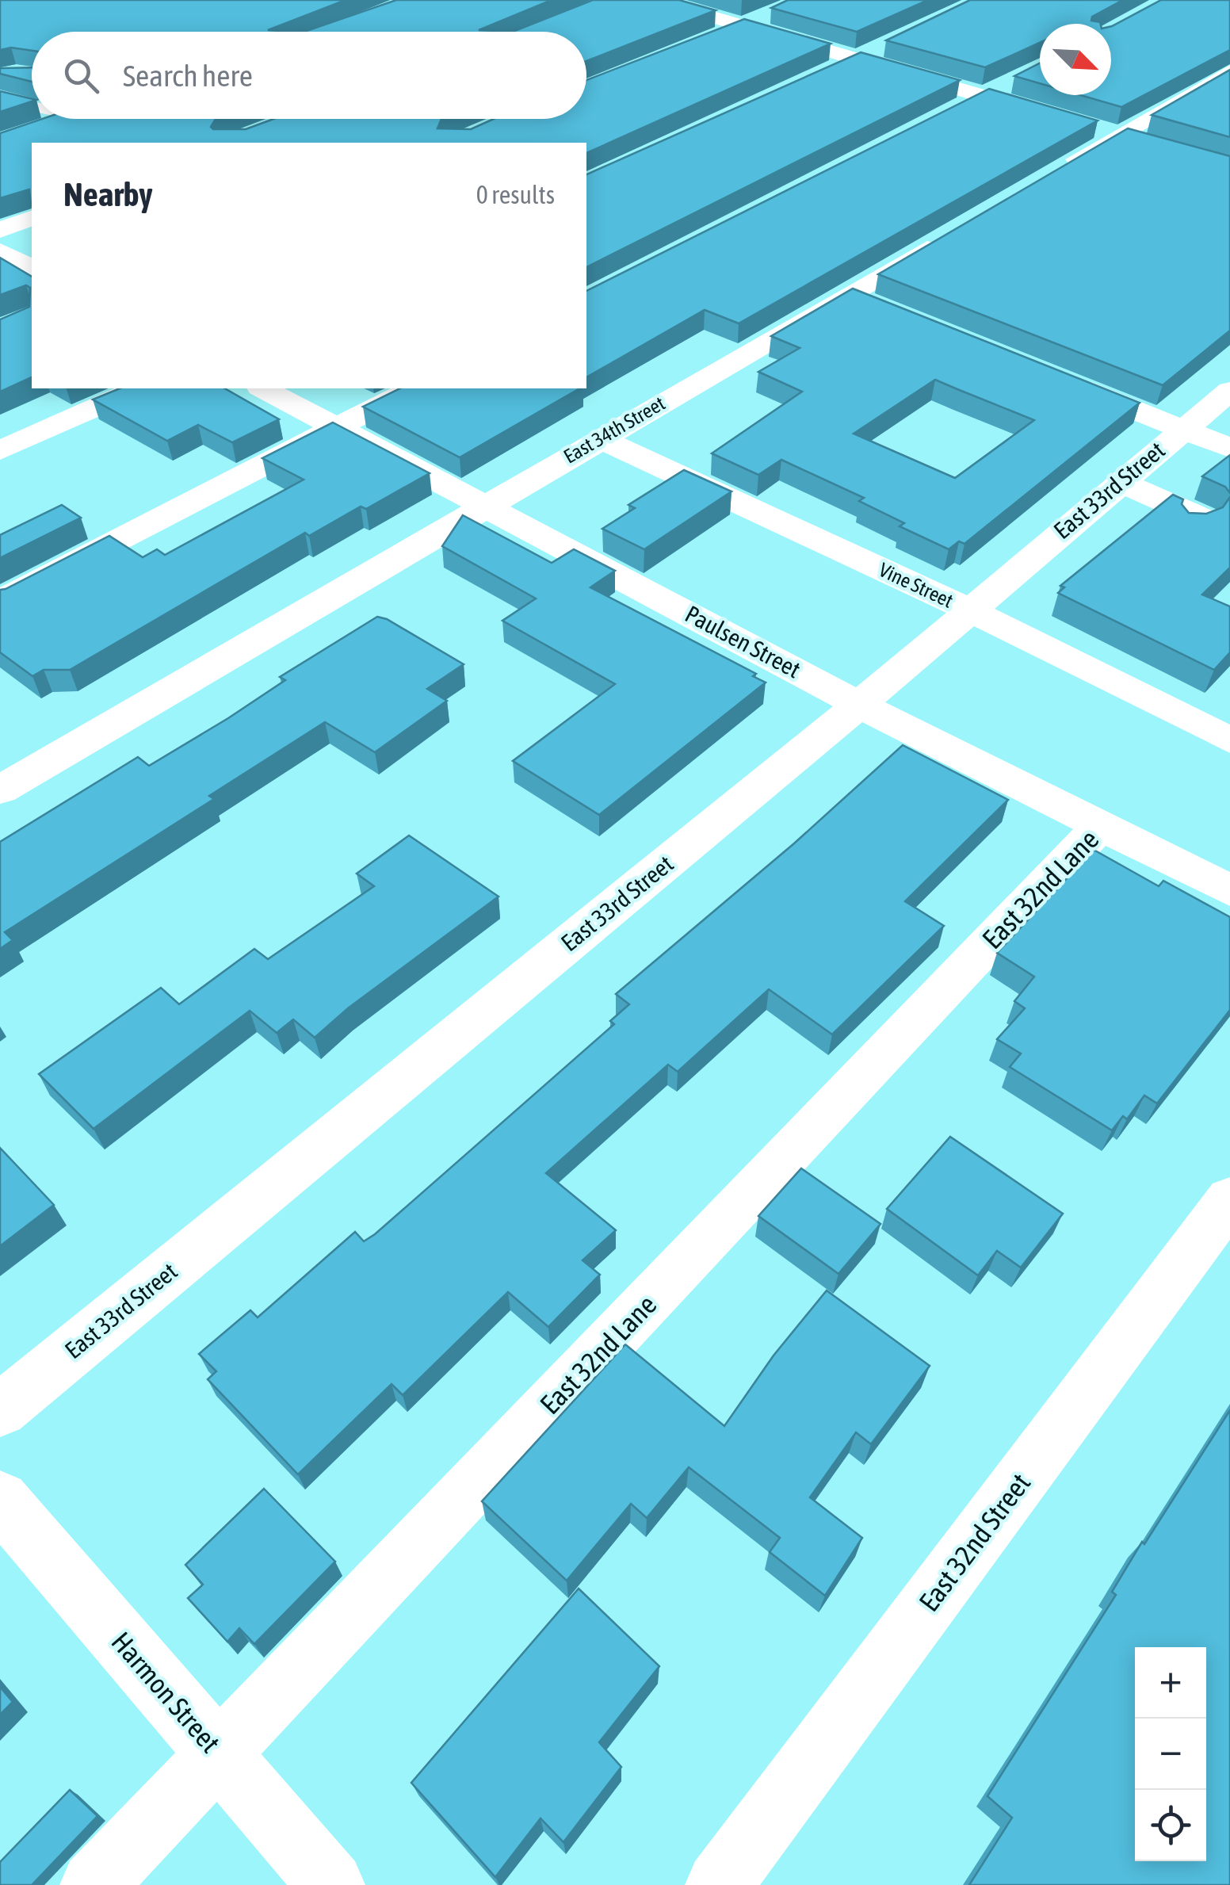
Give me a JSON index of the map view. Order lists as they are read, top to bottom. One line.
{"streets":{"street":["East 34th Street","East 33rd Street","Vine Street","Paulsen Street","East 32nd Lane","East 32nd Street","Harmon Street"]},"crossings":[["East 34th Street","Vine Street"],["East 34th Street","Paulsen Street"],["East 33rd Street","Vine Street"],["East 33rd Street","Paulsen Street"],["Paulsen Street","East 32nd Lane"],["East 32nd Lane","Harmon Street"]],"north":"bottom right","page":{"search":"Search here","heading":["Nearby","0 results"],"map_buttons":["+","−"]}}
